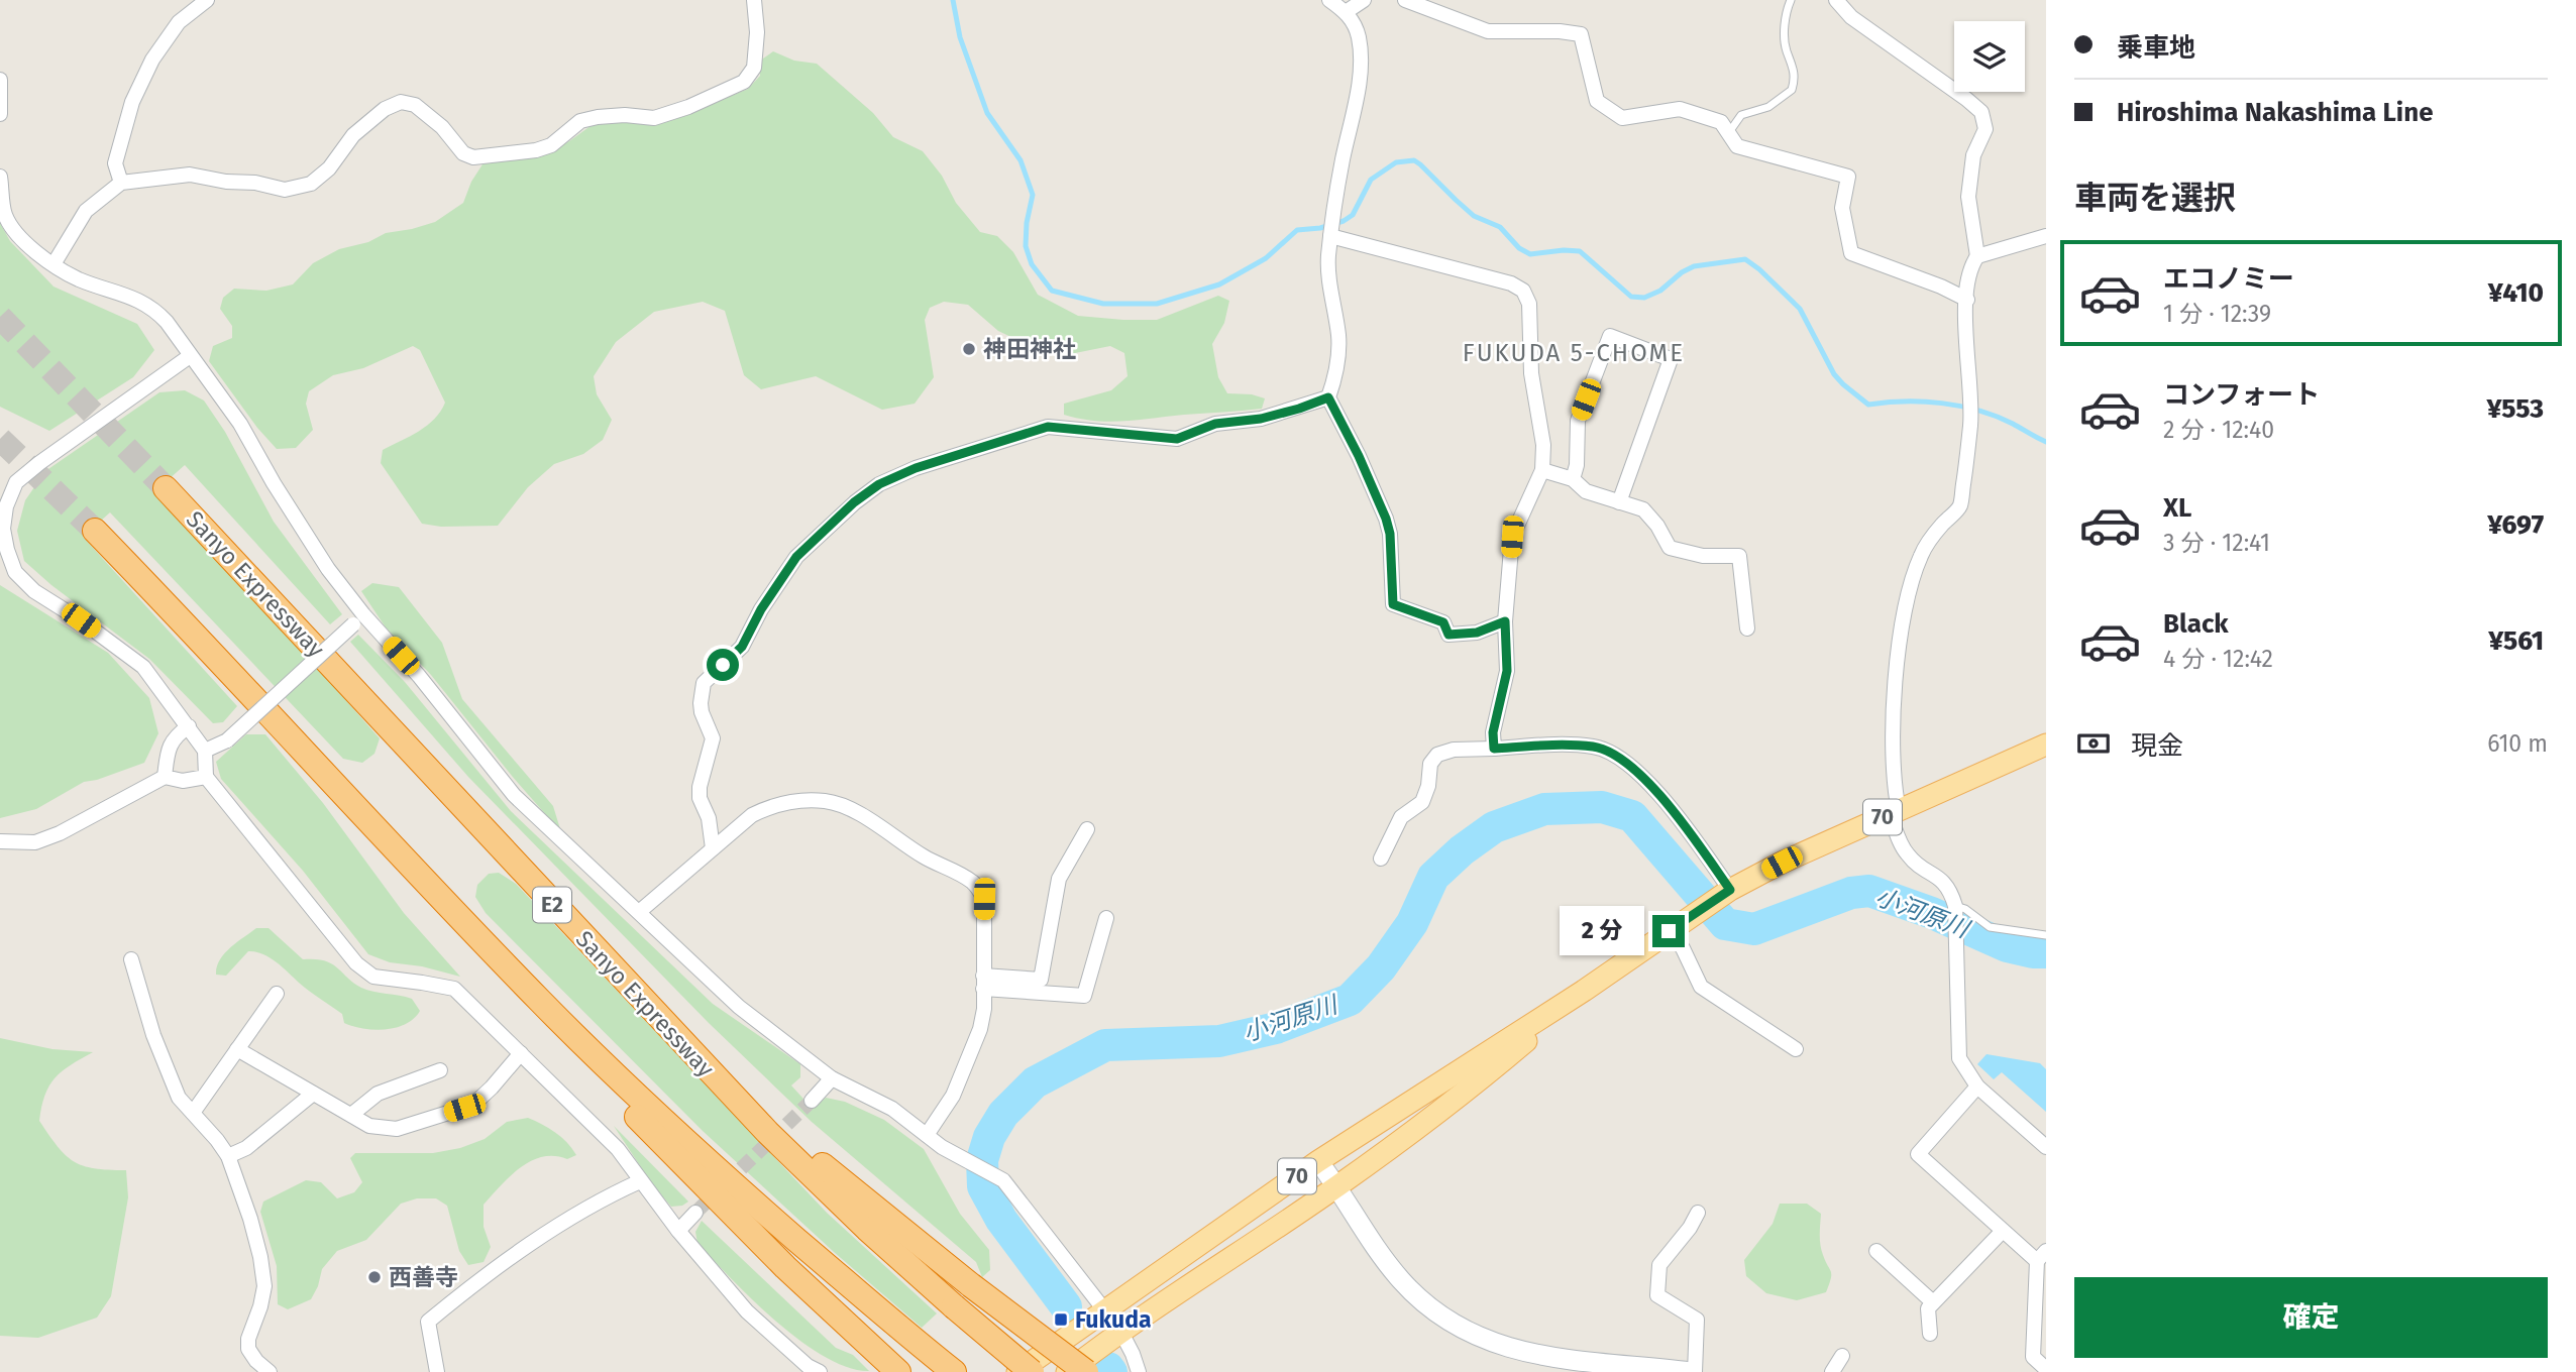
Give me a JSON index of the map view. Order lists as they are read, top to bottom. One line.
{"streets":{"highway":["Sanyo Expressway","E2"],"main road":["70"]},"districts":["FUKUDA 5-CHOME"],"water":["小河原川"],"places":{"other":["神田神社","西善寺"],"transit":["Fukuda"]},"page":{"banner":["乗車地","Hiroshima Nakashima Line"],"heading":"車両を選択","list":[{"name":"エコノミー","note":"1 分 · 12:39","value":"¥410"},{"name":"コンフォート","note":"2 分 · 12:40","value":"¥553"},{"name":"XL","note":"3 分 · 12:41","value":"¥697"},{"name":"Black","note":"4 分 · 12:42","value":"¥561"}],"pay":["現金","610 m"],"bubble":"2 分","buttons":"確定"}}
